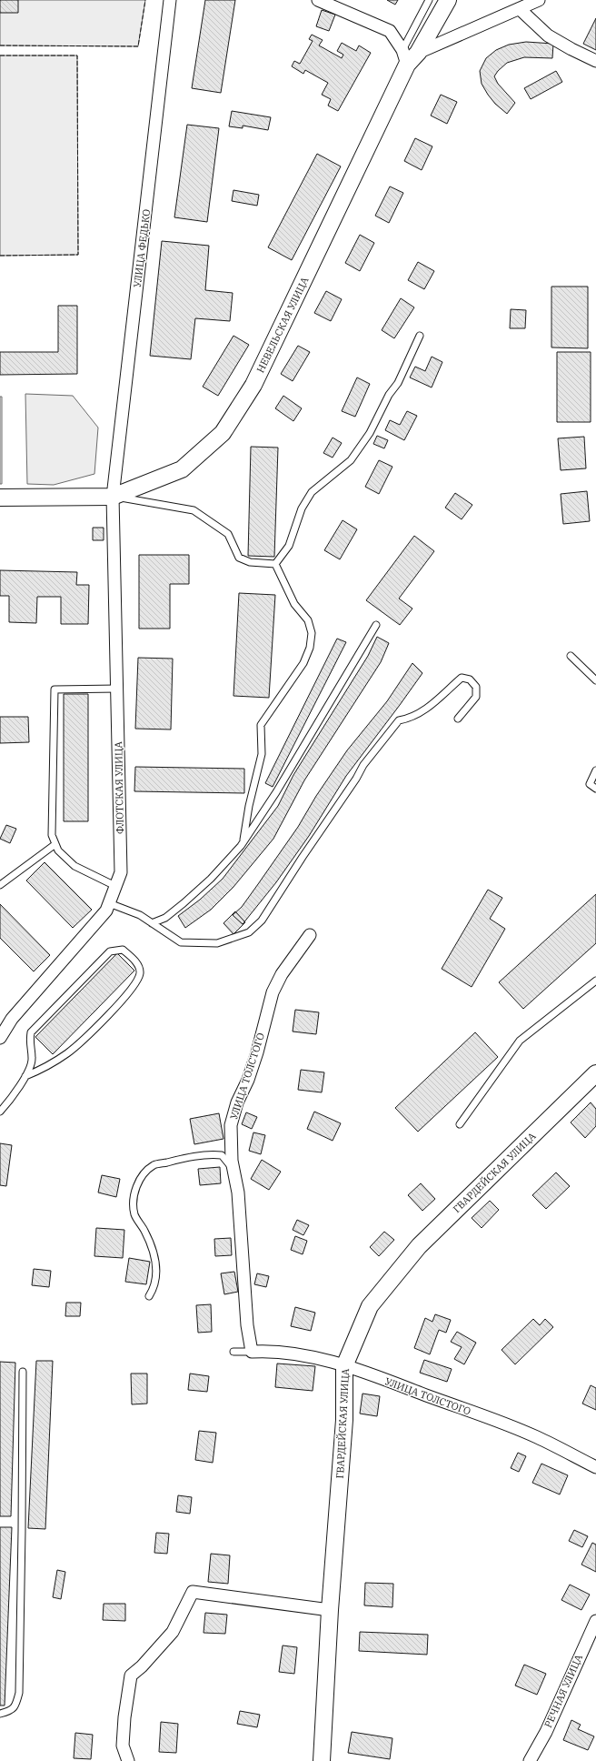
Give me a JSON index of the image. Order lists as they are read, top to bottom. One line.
{"streets":{"main road":["НЕВЕЛЬСКАЯ УЛИЦА","ГВАРДЕЙСКАЯ УЛИЦА"],"street":["УЛИЦА ФЕДЬКО","ФЛОТСКАЯ УЛИЦА","УЛИЦА ТОЛСТОГО","РЕЧНАЯ УЛИЦА"]},"crossings":[["УЛИЦА ФЕДЬКО","НЕВЕЛЬСКАЯ УЛИЦА"],["УЛИЦА ФЕДЬКО","ФЛОТСКАЯ УЛИЦА"],["НЕВЕЛЬСКАЯ УЛИЦА","ФЛОТСКАЯ УЛИЦА"],["УЛИЦА ТОЛСТОГО","ГВАРДЕЙСКАЯ УЛИЦА"]]}
